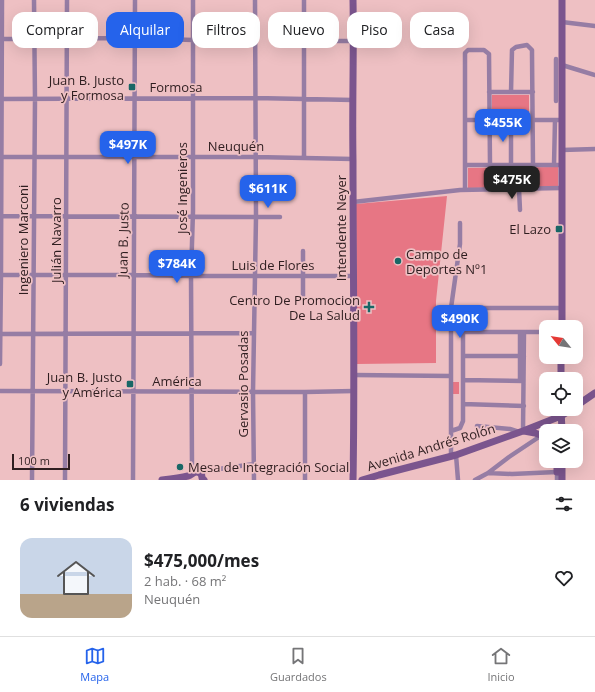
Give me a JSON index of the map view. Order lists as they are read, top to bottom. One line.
{"streets":{"street":["Formosa","Neuquén","José Ingenieros","Intendente Neyer","Ingeniero Marconi","Julián Navarro","Juan B. Justo","Luis de Flores","América","Gervasio Posadas","Avenida Andrés Rolón"]},"crossings":[["Formosa","José Ingenieros"],["Formosa","Intendente Neyer"],["Formosa","Ingeniero Marconi"],["Formosa","Julián Navarro"],["Formosa","Juan B. Justo"],["Formosa","Gervasio Posadas"],["Neuquén","José Ingenieros"],["Neuquén","Intendente Neyer"],["Neuquén","Ingeniero Marconi"],["Neuquén","Julián Navarro"],["Neuquén","Juan B. Justo"],["Neuquén","Gervasio Posadas"],["José Ingenieros","Luis de Flores"],["José Ingenieros","América"],["Intendente Neyer","Luis de Flores"],["Intendente Neyer","América"],["Ingeniero Marconi","Luis de Flores"],["Ingeniero Marconi","América"],["Julián Navarro","Luis de Flores"],["Julián Navarro","América"],["Juan B. Justo","Luis de Flores"],["Juan B. Justo","América"],["Luis de Flores","Gervasio Posadas"],["América","Gervasio Posadas"]],"places":{"transit":["Juan B. Justo y Formosa","El Lazo","Juan B. Justo y América"],"other":["Campo de Deportes Nº1","Mesa de Integración Social"],"health":["Centro De Promocion De La Salud"]},"scale_bar":"100 m","north":"top left","page":{"chip":["Comprar","Alquilar","Filtros","Nuevo","Piso","Casa"],"price":["$455K","$497K","$475K","$611K","$784K","$490K"],"scale":"100 m","heading":"6 viviendas","list":[{"name":"$475,000/mes","note":"2 hab. · 68 m² · Neuquén"}],"tabs":["Mapa","Guardados","Inicio"]}}
